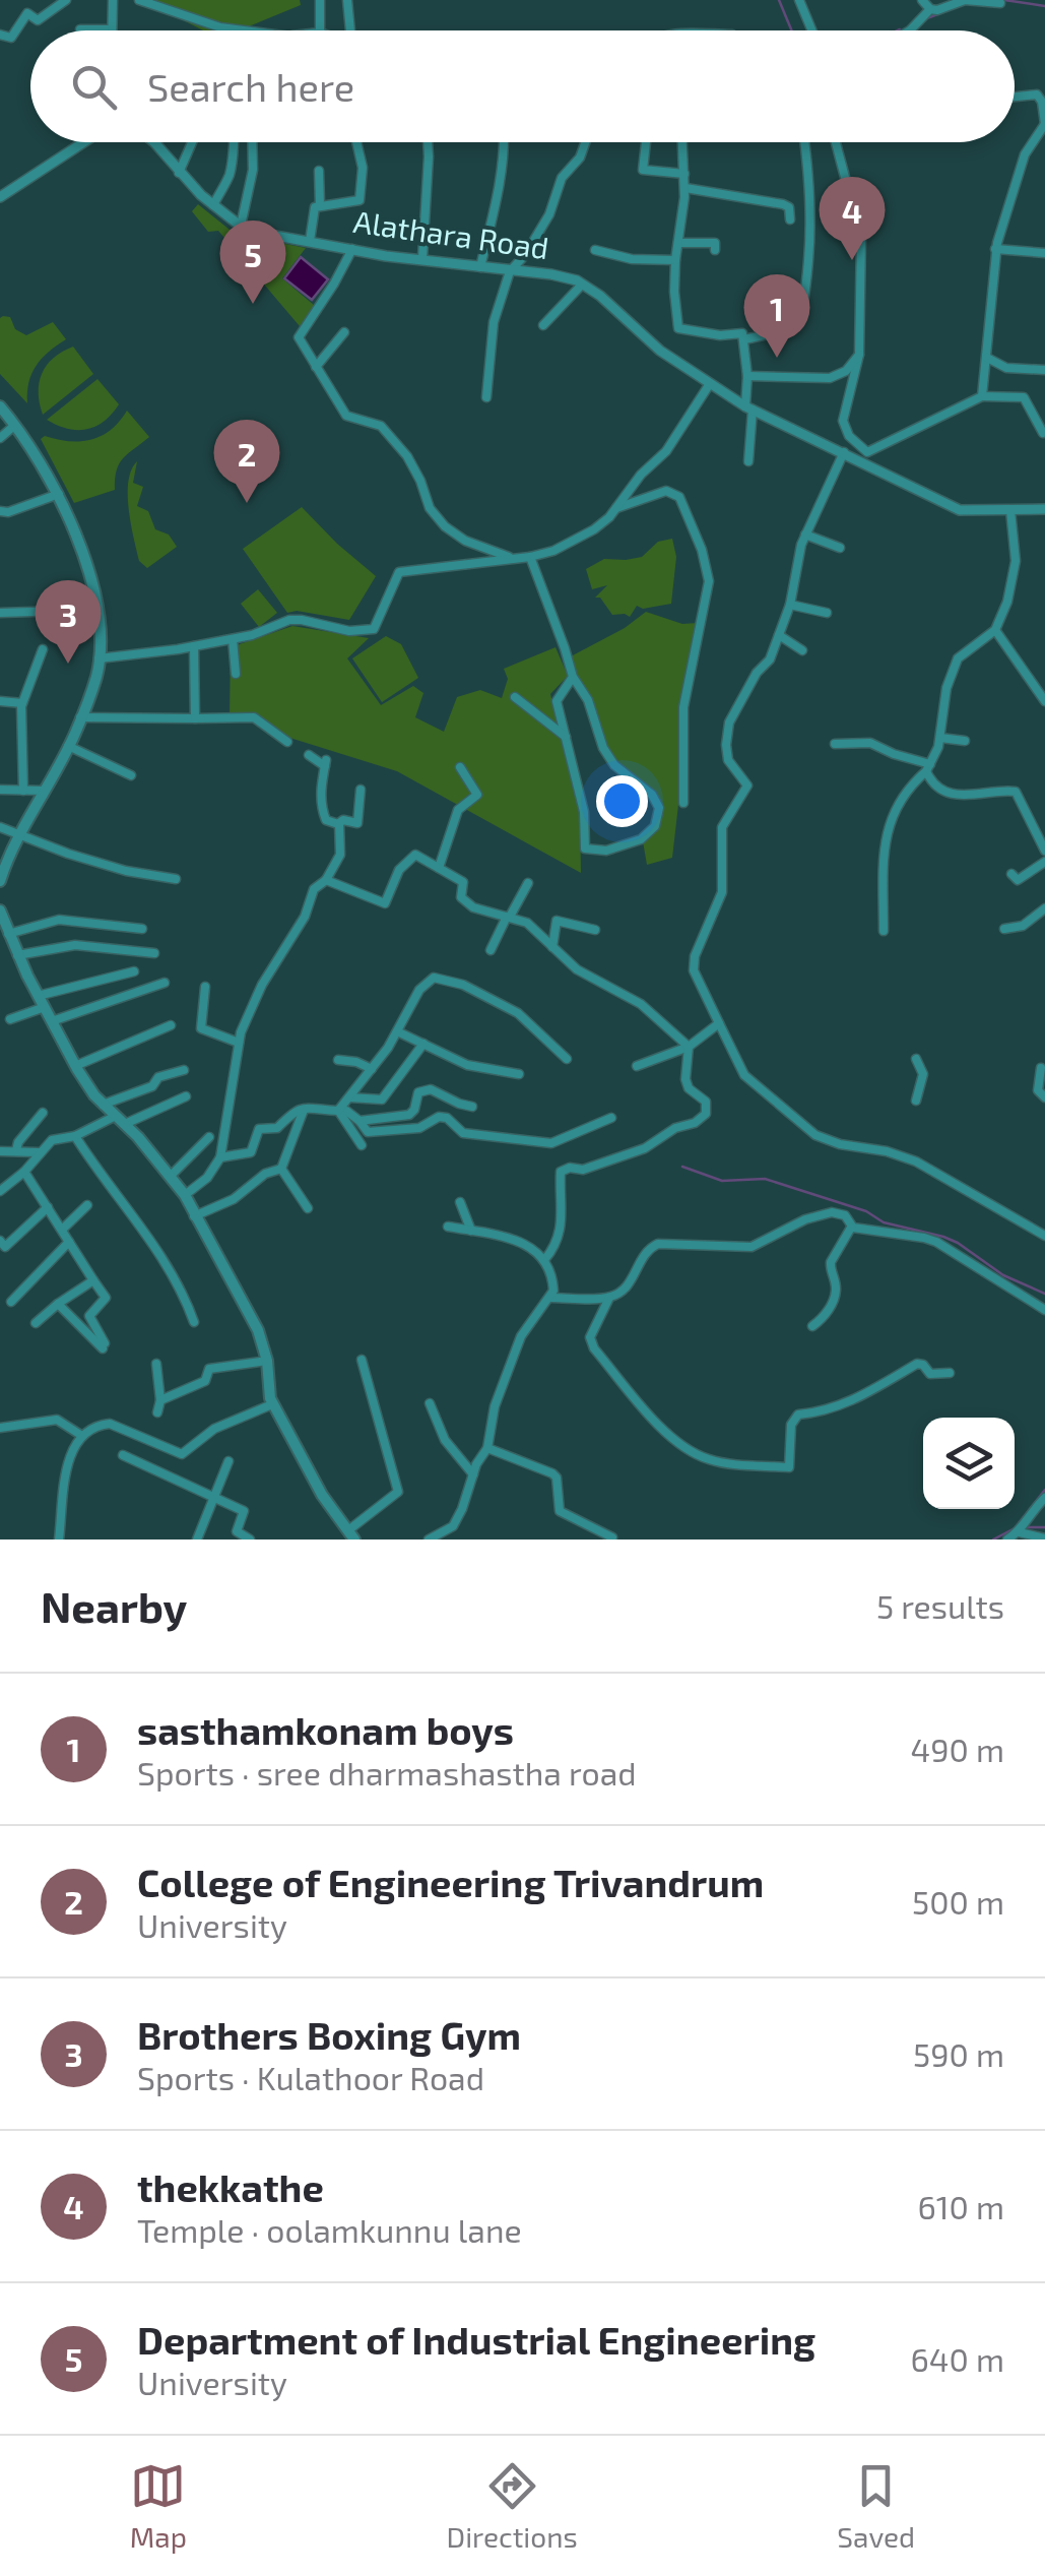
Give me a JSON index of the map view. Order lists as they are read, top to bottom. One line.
{"streets":{"street":["Alathara Road"]},"page":{"search":"Search here","pins":["4","5","1","2","3"],"heading":["Nearby","5 results"],"list":[{"mark":"1","name":"sasthamkonam boys","note":"Sports · sree dharmashastha road","value":"490 m"},{"mark":"2","name":"College of Engineering Trivandrum","note":"University","value":"500 m"},{"mark":"3","name":"Brothers Boxing Gym","note":"Sports · Kulathoor Road","value":"590 m"},{"mark":"4","name":"thekkathe","note":"Temple · oolamkunnu lane","value":"610 m"},{"mark":"5","name":"Department of Industrial Engineering","note":"University","value":"640 m"}],"nav":["Map","Directions","Saved"]}}
